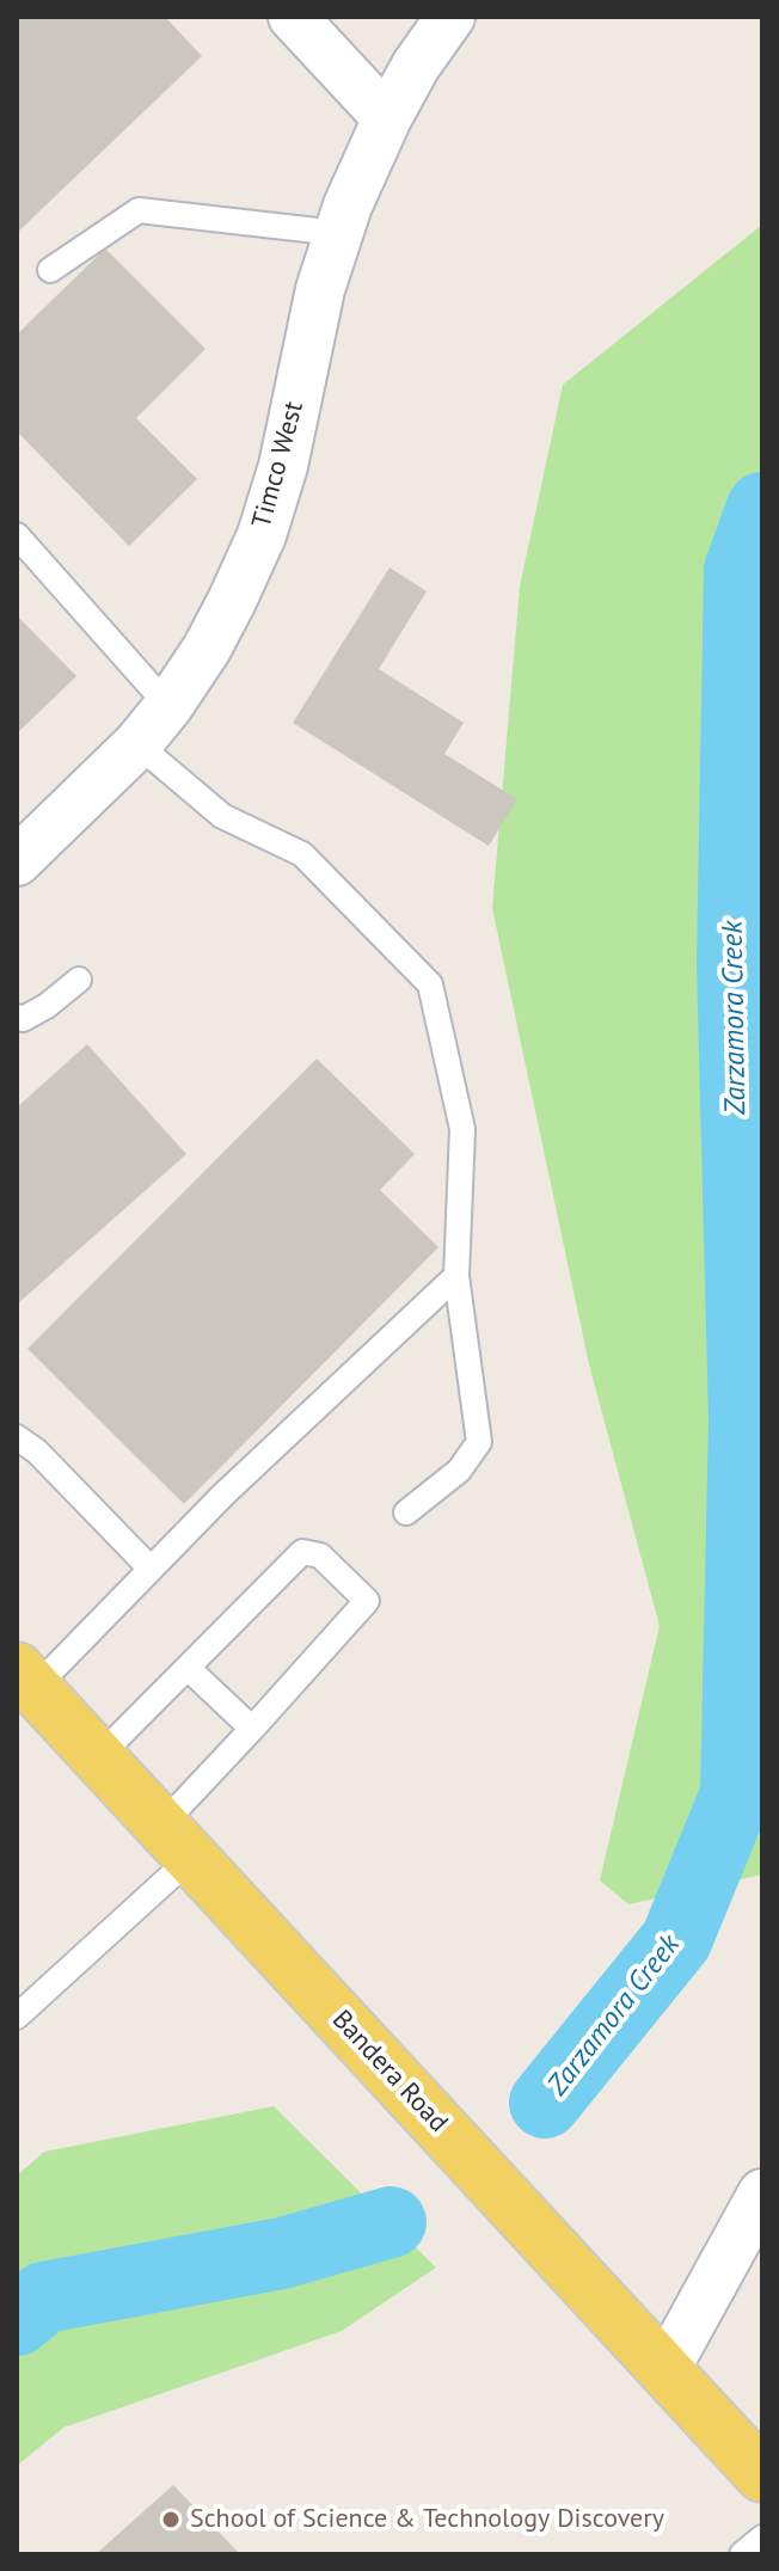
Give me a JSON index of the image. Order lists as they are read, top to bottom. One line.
{"streets":{"main road":["Bandera Road"],"street":["Timco West"]},"water":["Zarzamora Creek"],"places":["School of Science & Technology Discovery"]}
